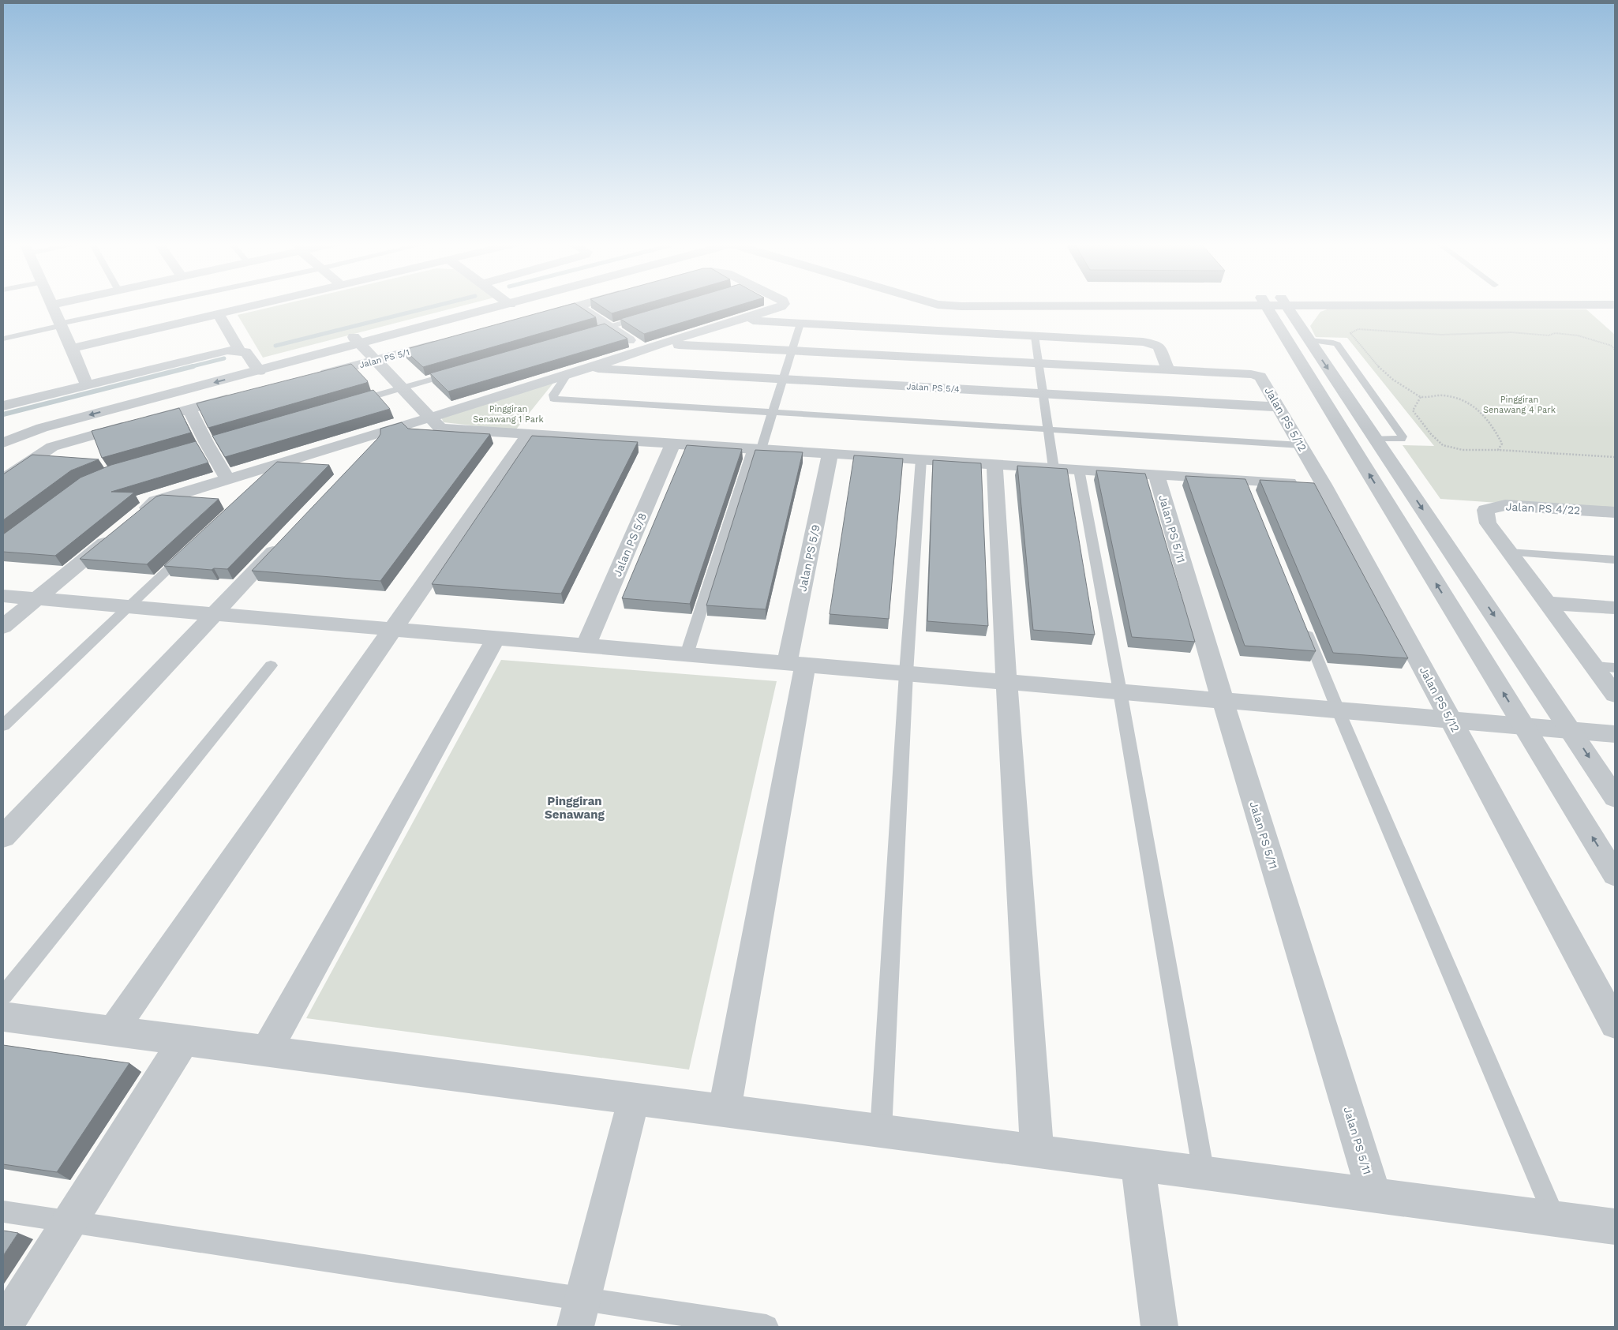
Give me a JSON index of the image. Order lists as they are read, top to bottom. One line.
{"streets":{"street":["Jalan PS 5/1","Jalan PS 5/4","Jalan PS 5/12","Jalan PS 4/22","Jalan PS 5/11","Jalan PS 5/8","Jalan PS 5/9"]},"crossings":[["Jalan PS 5/4","Jalan PS 5/12"]],"districts":["Pinggiran Senawang"],"parks":["Pinggiran Senawang 4 Park","Pinggiran Senawang 1 Park"]}
